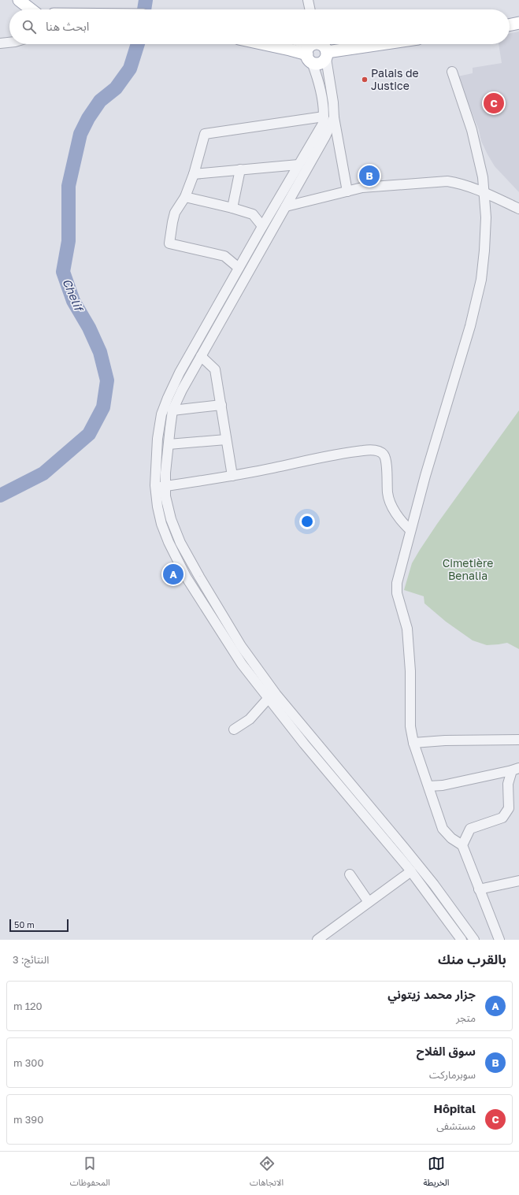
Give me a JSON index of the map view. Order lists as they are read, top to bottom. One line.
{"water":["Chelif"],"parks":["Cimetière Benalia"],"places":["Palais de Justice"],"scale_bar":"50 m","page":{"search":"ابحث هنا","pins":["C","B","A"],"scale":"50 m","heading":["بالقرب منك","النتائج: 3"],"list":[{"mark":"A","name":"جزار محمد زيتوني","note":"متجر","value":"120 m"},{"mark":"B","name":"سوق الفلاح","note":"سوبرماركت","value":"300 m"},{"mark":"C","name":"Hôpital","note":"مستشفى","value":"390 m"}],"nav":["الخريطة","الاتجاهات","المحفوظات"]}}
